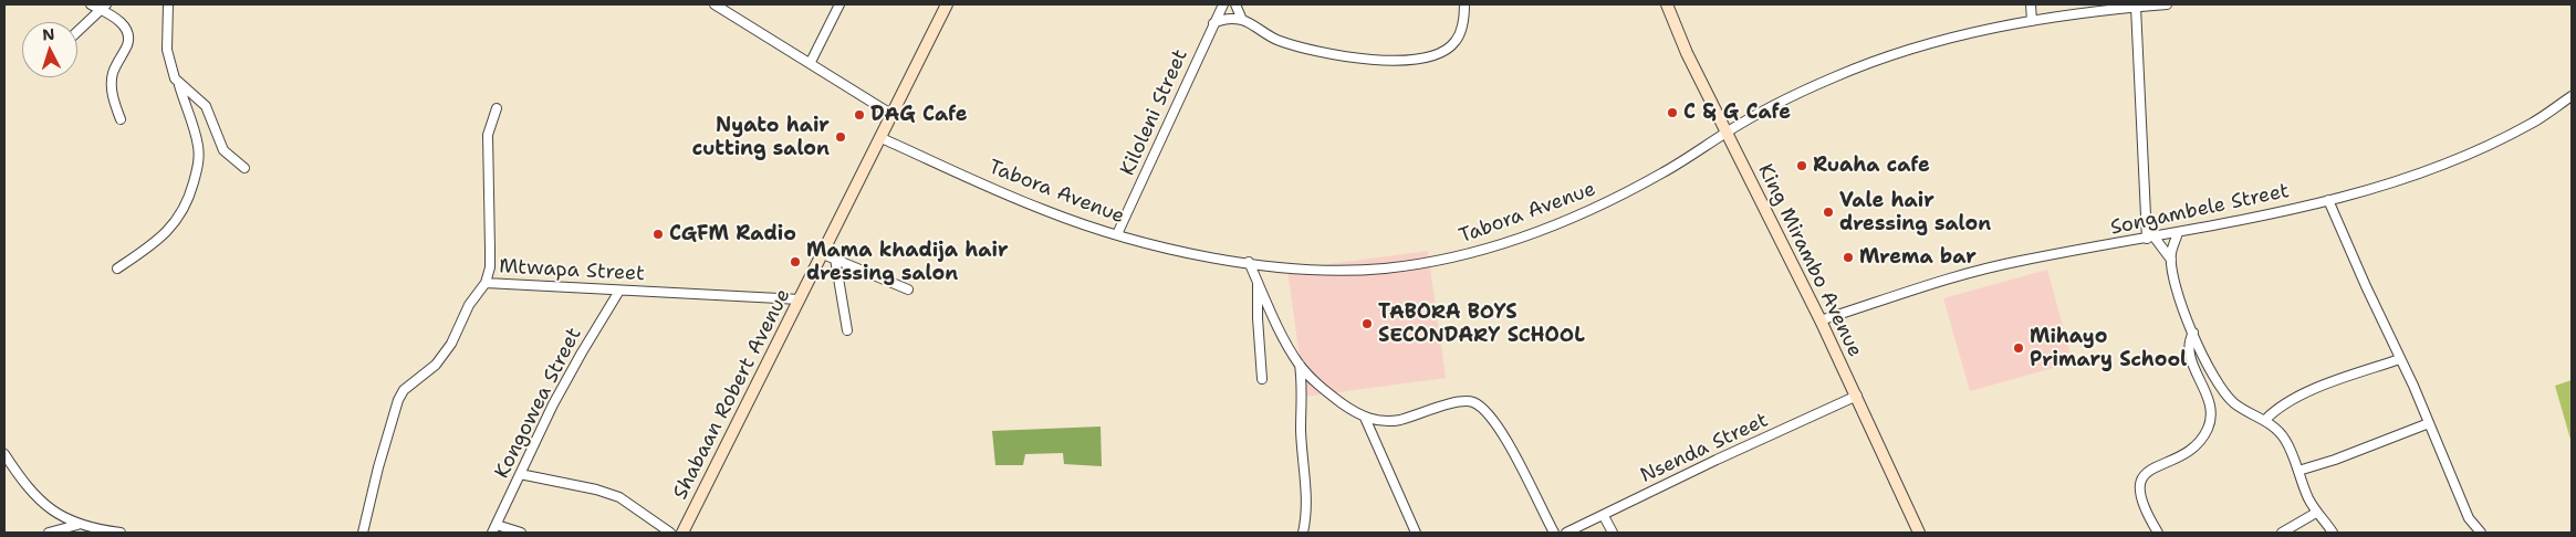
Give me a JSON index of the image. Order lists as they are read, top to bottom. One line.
{"streets":{"street":["Kiloleni Street","Tabora Avenue","Songambele Street","King Mirambo Avenue","Mtwapa Street","Shabaan Robert Avenue","Kongowea Street","Nsenda Street"]},"crossings":[["Kiloleni Street","Tabora Avenue"],["Tabora Avenue","King Mirambo Avenue"],["Tabora Avenue","Shabaan Robert Avenue"],["Songambele Street","King Mirambo Avenue"],["King Mirambo Avenue","Nsenda Street"],["Mtwapa Street","Shabaan Robert Avenue"],["Mtwapa Street","Kongowea Street"]],"places":["C & G Cafe","DAG Cafe","Nyato hair cutting salon","Ruaha cafe","Vale hair dressing salon","CGFM Radio","Mrema bar","Mama khadija hair dressing salon","TABORA BOYS SECONDARY SCHOOL","Mihayo Primary School"],"north":"top"}
